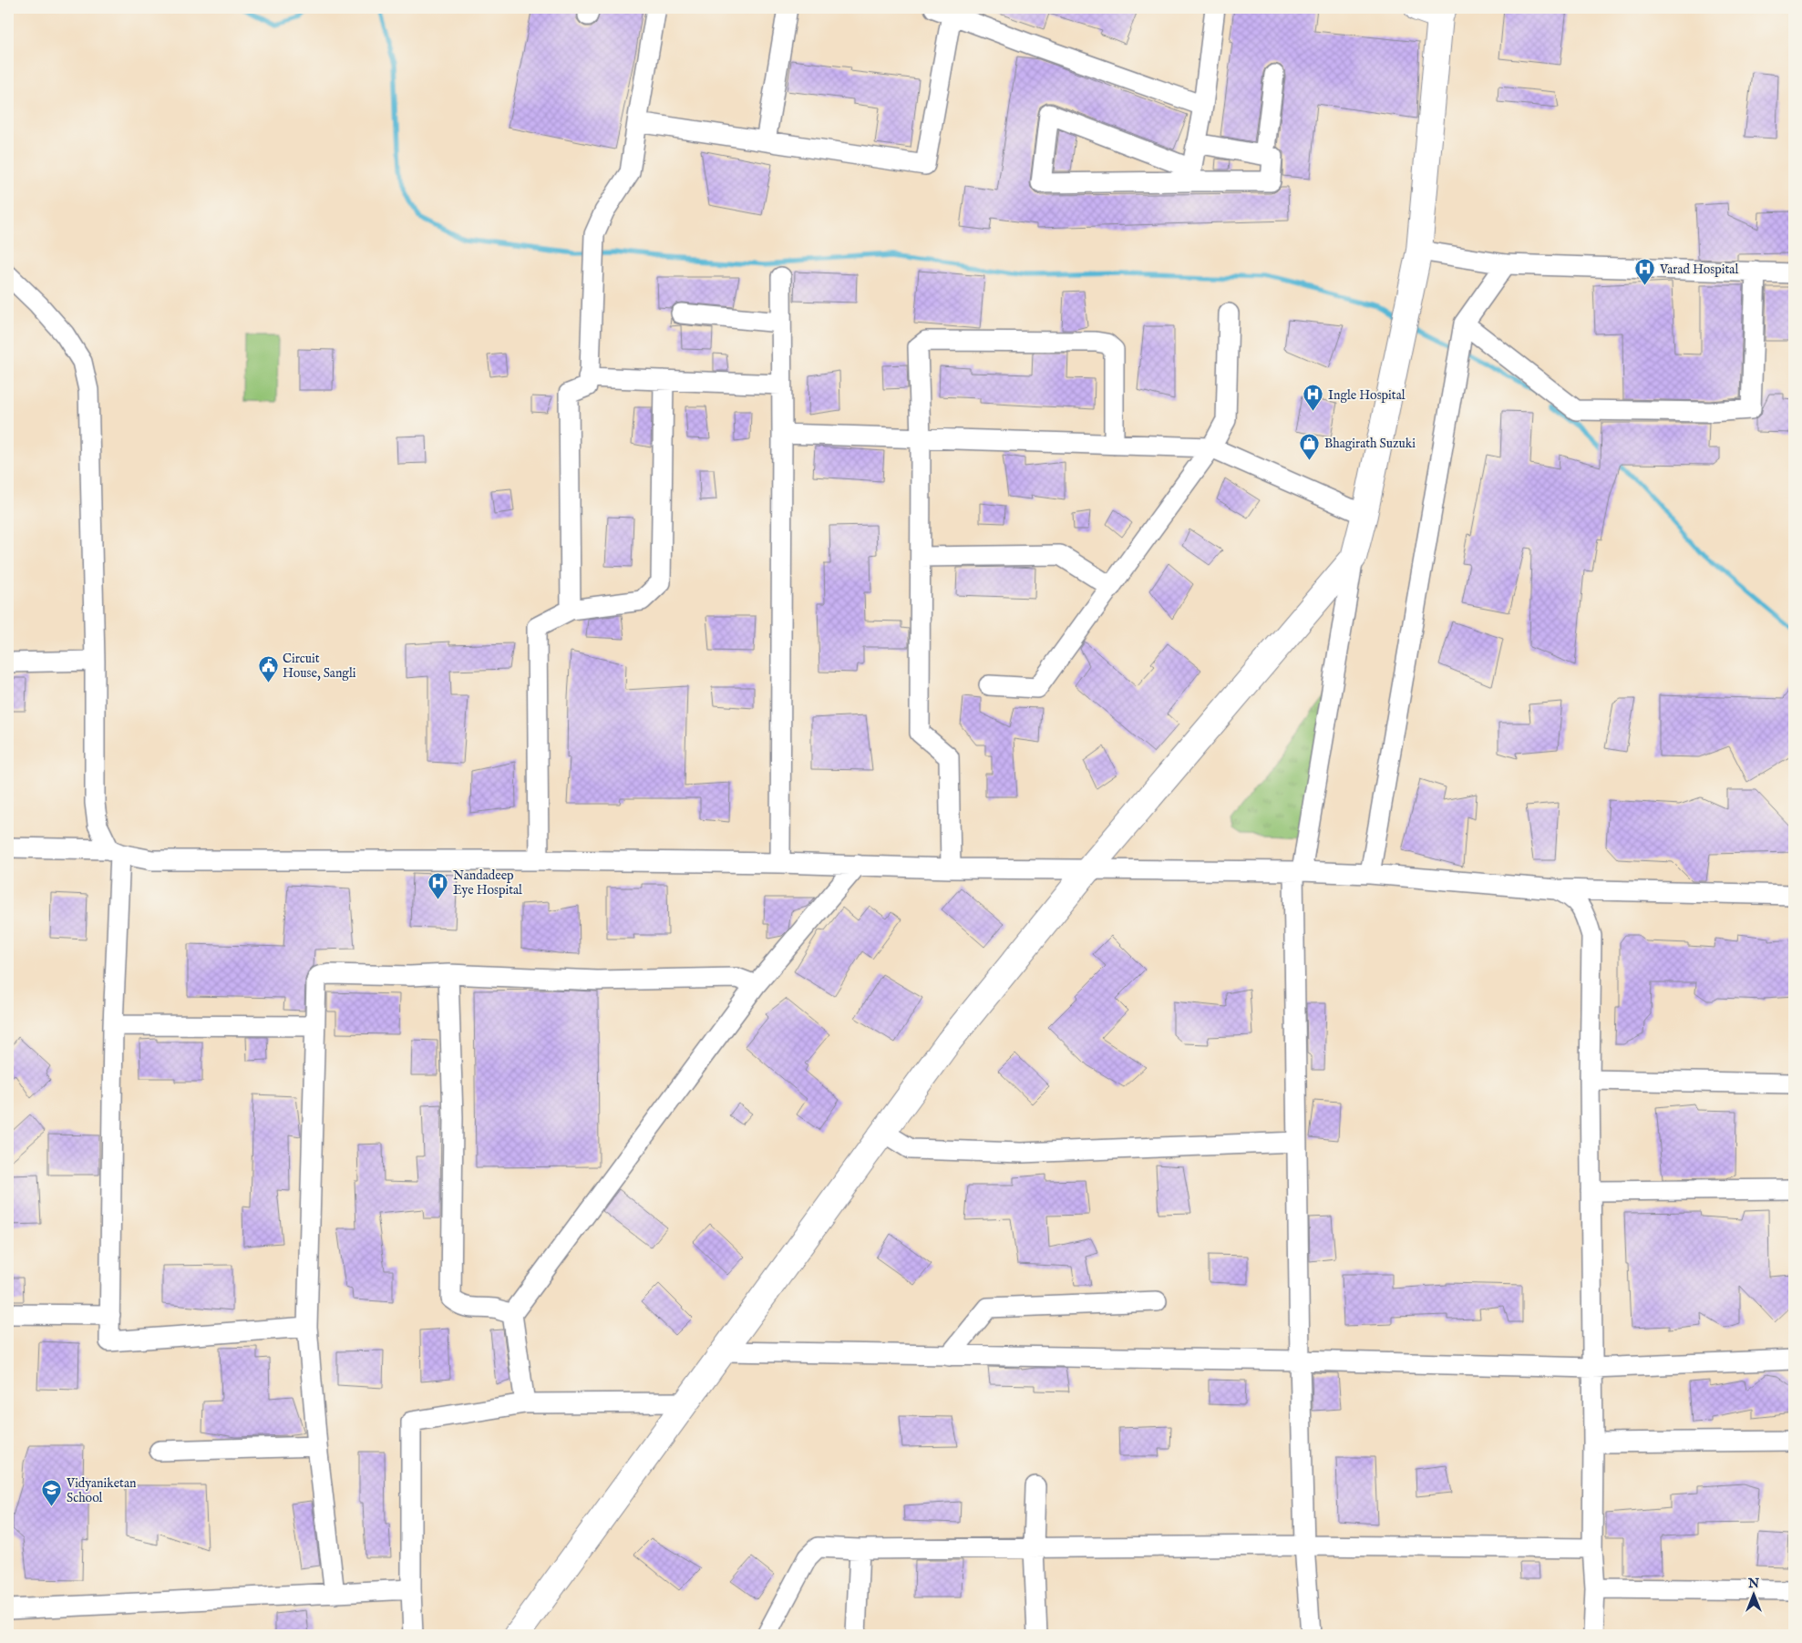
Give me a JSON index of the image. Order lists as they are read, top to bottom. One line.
{"places":{"hospital":["Varad Hospital","Ingle Hospital","Nandadeep Eye Hospital"],"shop":["Bhagirath Suzuki"],"public building":["Circuit House, Sangli"],"school or university":["Vidyaniketan School"]},"north":"top"}
